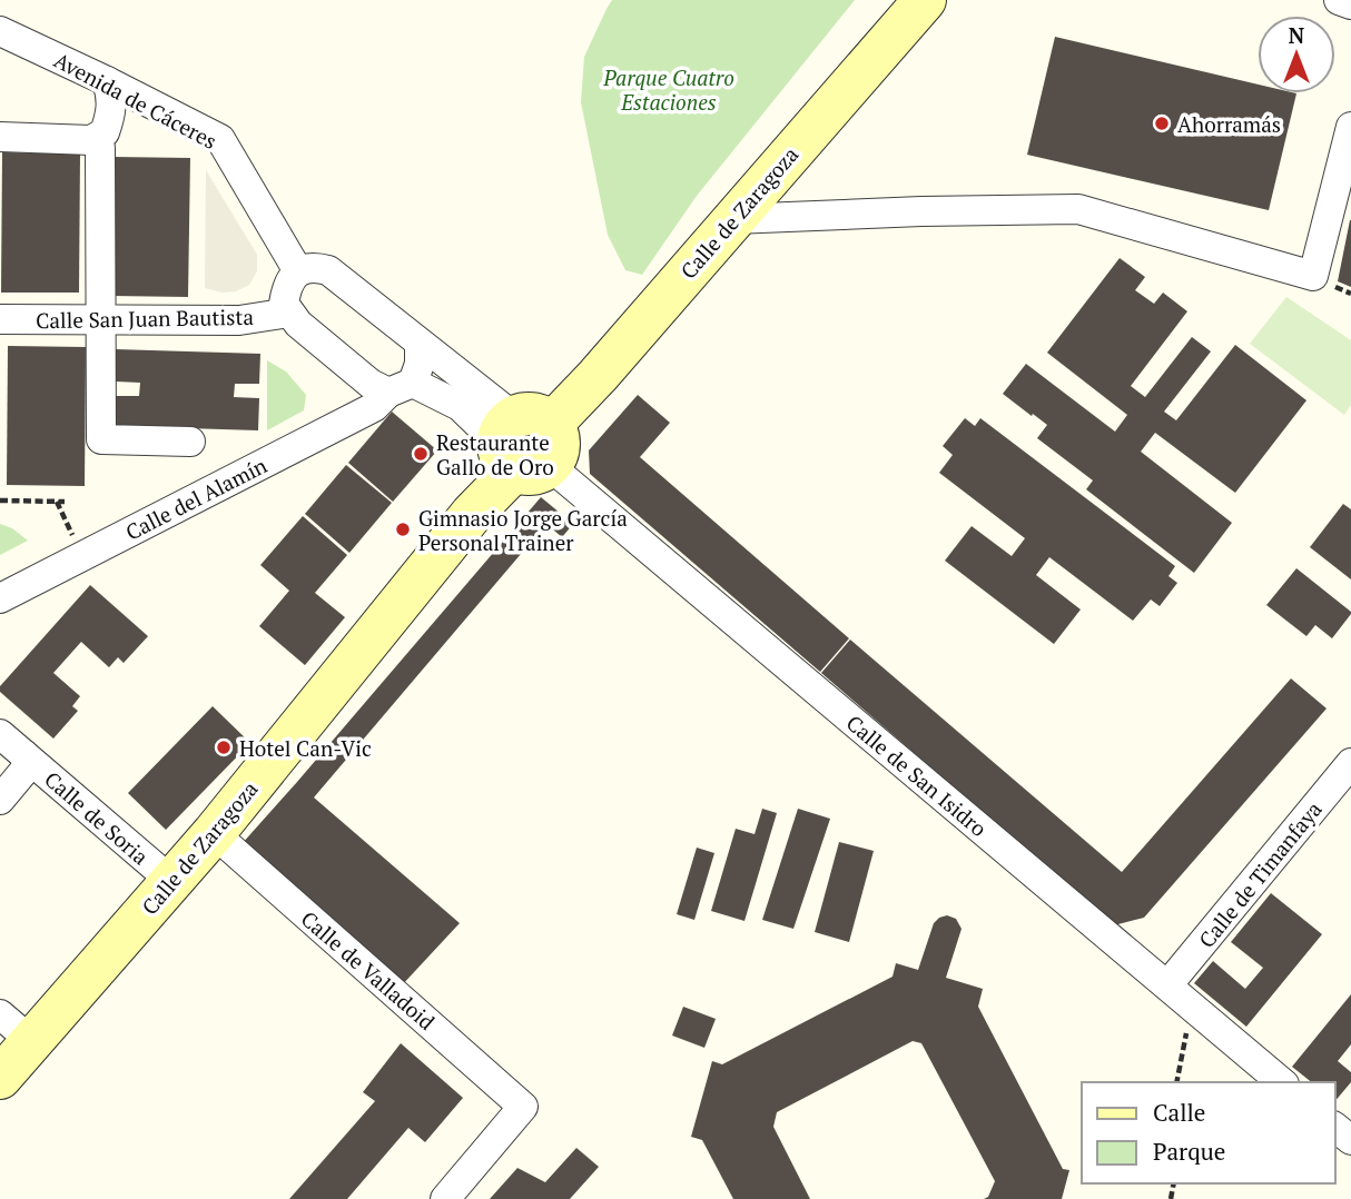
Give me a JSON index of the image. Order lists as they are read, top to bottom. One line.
{"streets":{"street":["Avenida de Cáceres","Calle de Zaragoza","Calle San Juan Bautista","Calle del Alamín","Calle de San Isidro","Calle de Soria","Calle de Timanfaya","Calle de Valladoid"]},"crossings":[["Calle de Zaragoza","Calle de San Isidro"],["Calle de Zaragoza","Calle de Soria"],["Calle de Zaragoza","Calle de Valladoid"],["Calle de San Isidro","Calle de Timanfaya"]],"parks":["Parque Cuatro Estaciones"],"places":["Ahorramás","Restaurante Gallo de Oro","Gimnasio Jorge García Personal Trainer","Hotel Can-Vic"],"legend":["Calle","Parque"],"north":"top"}
